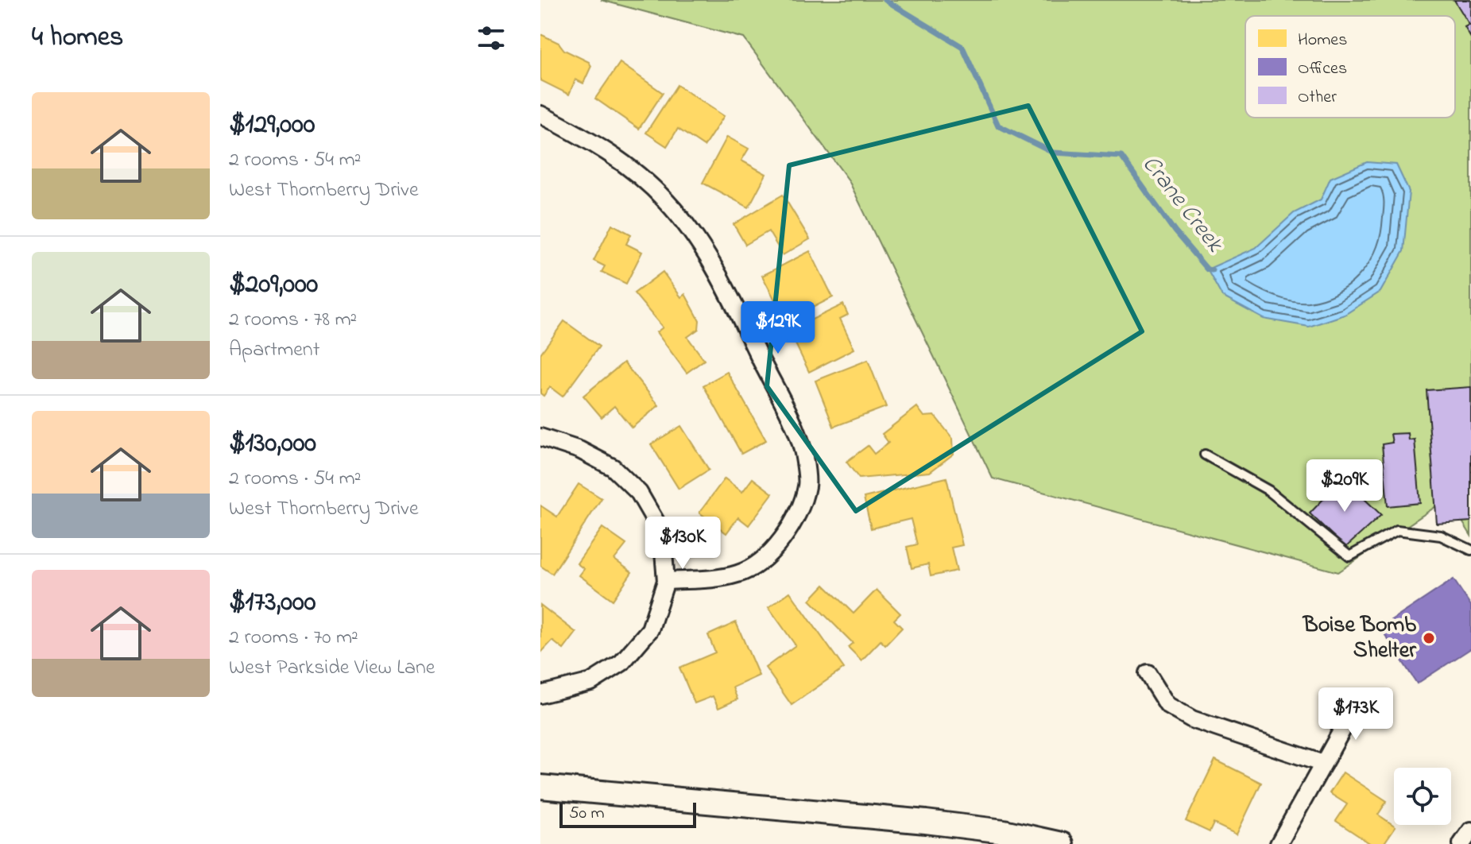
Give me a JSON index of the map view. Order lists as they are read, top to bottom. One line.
{"water":["Crane Creek"],"places":["Boise Bomb Shelter"],"legend":["Homes","Offices","Other"],"scale_bar":"50 m","page":{"heading":"4 homes","list":[{"name":"$129,000","note":"2 rooms · 54 m² · West Thornberry Drive"},{"name":"$209,000","note":"2 rooms · 78 m² · Apartment"},{"name":"$130,000","note":"2 rooms · 54 m² · West Thornberry Drive"},{"name":"$173,000","note":"2 rooms · 70 m² · West Parkside View Lane"}],"price":["$129K","$209K","$130K","$173K"],"scale":"50 m"}}
